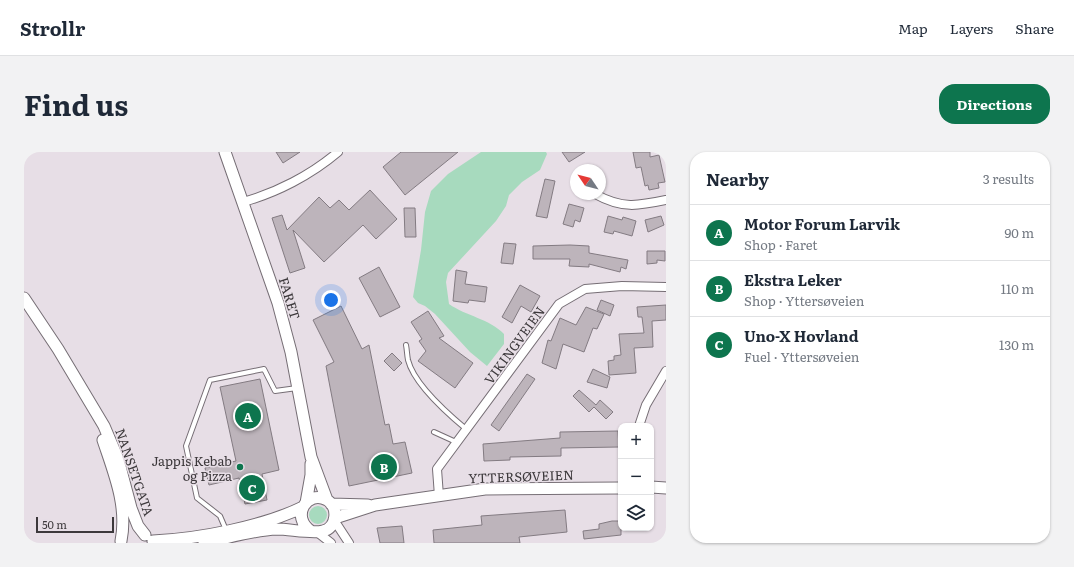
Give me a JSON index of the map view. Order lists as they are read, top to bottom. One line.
{"streets":{"main road":["FARET","NANSETGATA","YTTERSØVEIEN"],"street":["VIKINGVEIEN"]},"crossings":[["FARET","YTTERSØVEIEN"],["VIKINGVEIEN","YTTERSØVEIEN"]],"places":["Jappis Kebab og Pizza"],"scale_bar":"50 m","north":"top left","page":{"header":"Strollr","nav":["Map","Layers","Share"],"title":"Find us","buttons":"Directions","heading":["Nearby","3 results"],"list":[{"mark":"A","name":"Motor Forum Larvik","note":"Shop · Faret","value":"90 m"},{"mark":"B","name":"Ekstra Leker","note":"Shop · Yttersøveien","value":"110 m"},{"mark":"C","name":"Uno-X Hovland","note":"Fuel · Yttersøveien","value":"130 m"}],"pins":["A","B","C"],"map_buttons":["+","−"],"scale":"50 m"}}
